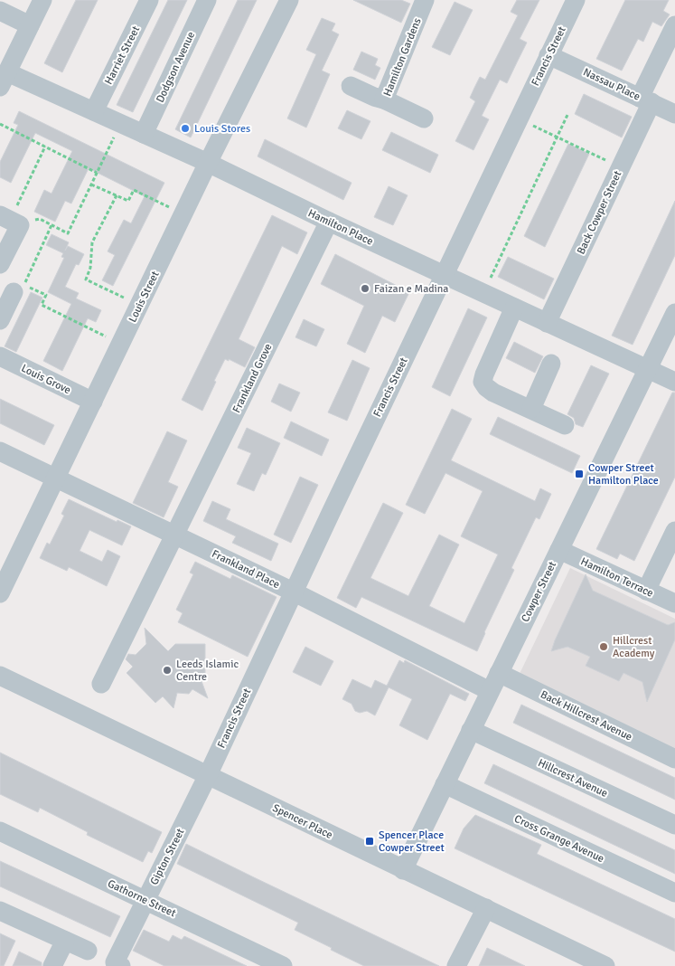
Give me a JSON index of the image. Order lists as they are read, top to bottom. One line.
{"streets":{"street":["Harriet Street","Francis Street","Hamilton Gardens","Dodgson Avenue","Nassau Place","Back Cowper Street","Hamilton Place","Louis Street","Frankland Grove","Louis Grove","Frankland Place","Hamilton Terrace","Cowper Street","Back Hillcrest Avenue","Hillcrest Avenue","Spencer Place","Cross Grange Avenue","Gipton Street","Gathorne Street"]},"crossings":[["Harriet Street","Hamilton Place"],["Francis Street","Nassau Place"],["Francis Street","Hamilton Place"],["Francis Street","Frankland Place"],["Francis Street","Spencer Place"],["Francis Street","Gipton Street"],["Dodgson Avenue","Hamilton Place"],["Nassau Place","Back Cowper Street"],["Back Cowper Street","Hamilton Place"],["Hamilton Place","Louis Street"],["Hamilton Place","Frankland Grove"],["Hamilton Place","Cowper Street"],["Louis Street","Louis Grove"],["Louis Street","Frankland Place"],["Frankland Grove","Frankland Place"],["Frankland Place","Cowper Street"],["Hamilton Terrace","Cowper Street"],["Cowper Street","Back Hillcrest Avenue"],["Cowper Street","Hillcrest Avenue"],["Cowper Street","Spencer Place"],["Cowper Street","Cross Grange Avenue"],["Spencer Place","Gipton Street"],["Gipton Street","Gathorne Street"]],"places":{"other":["Louis Stores","Faizan e Madina","Hillcrest Academy","Leeds Islamic Centre"],"transit":["Cowper Street Hamilton Place","Spencer Place Cowper Street"]}}
